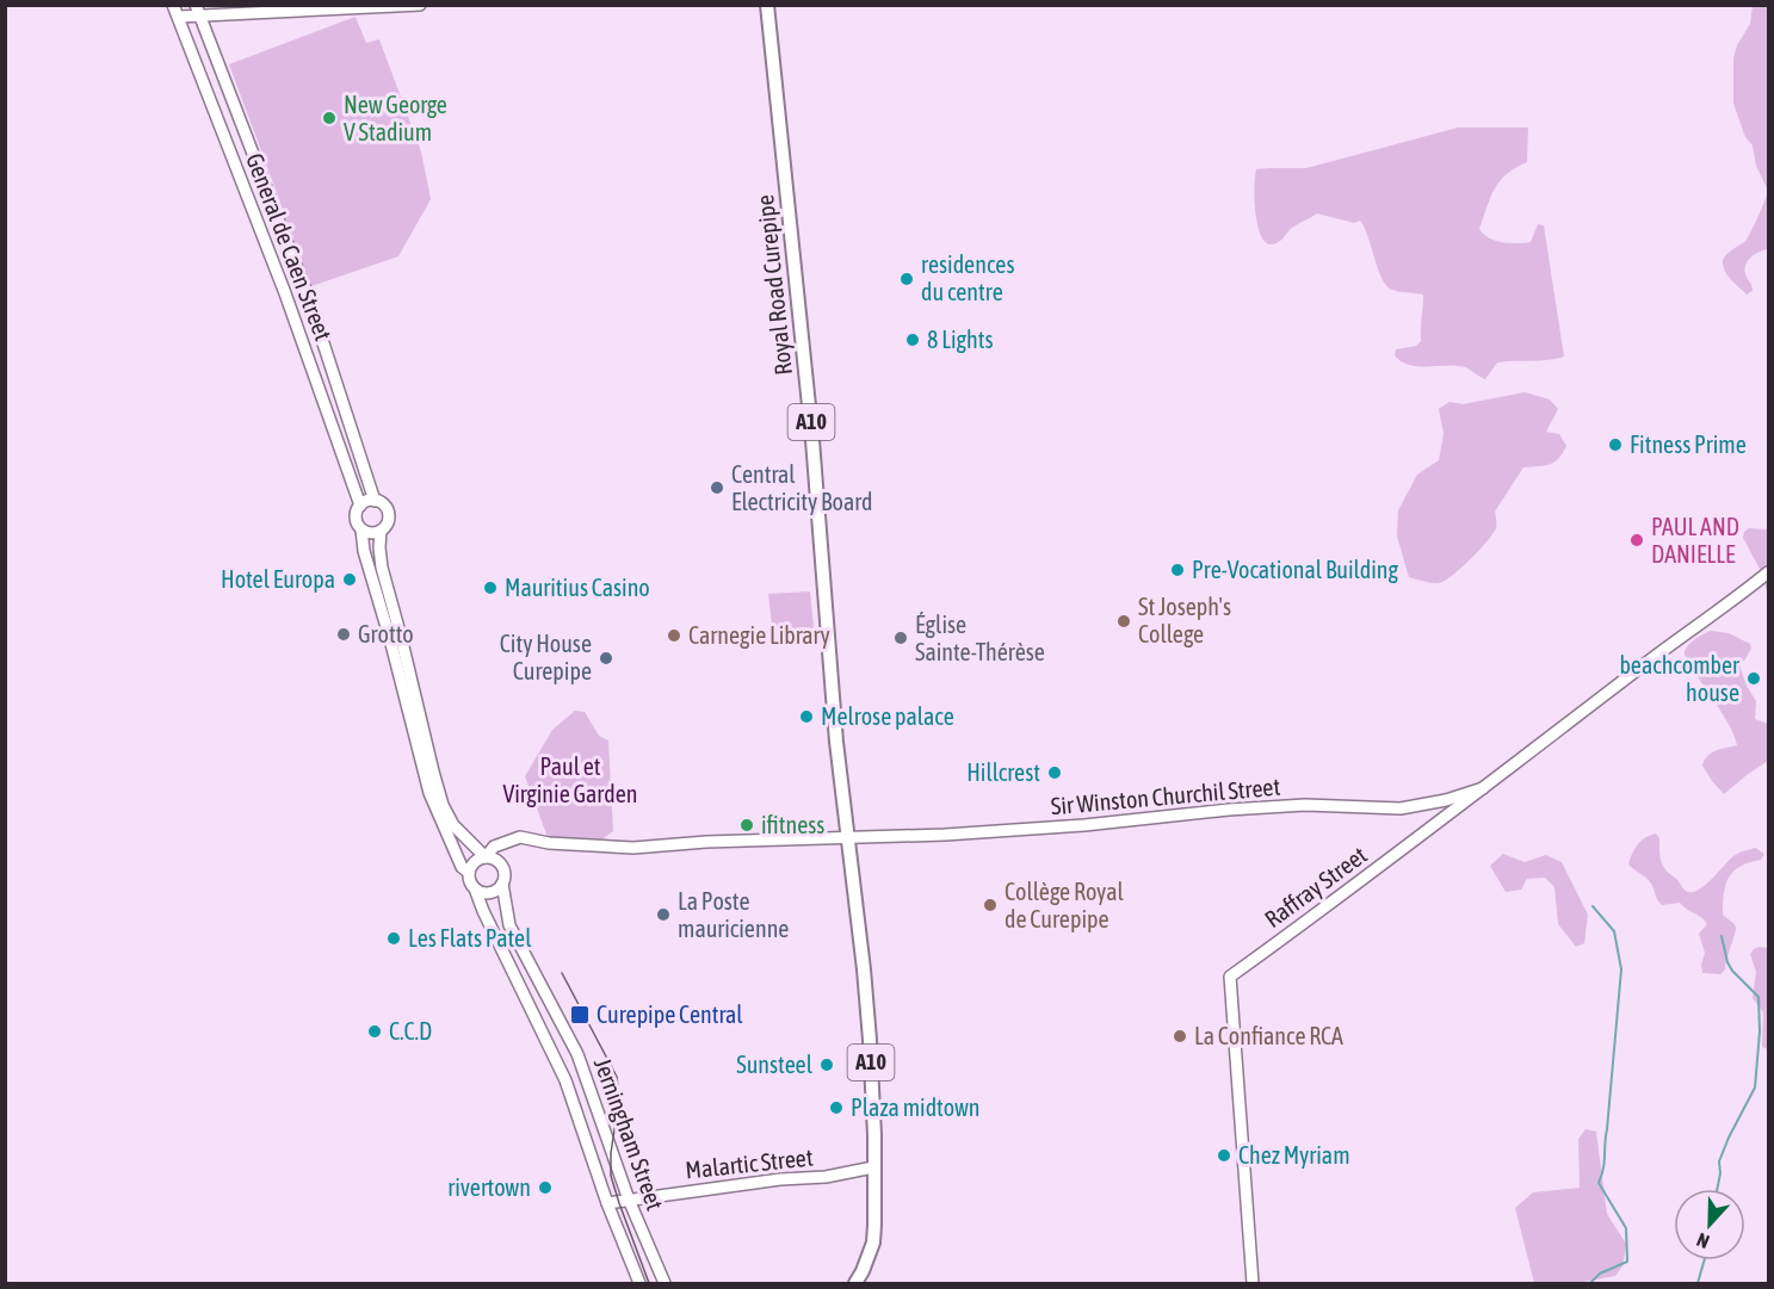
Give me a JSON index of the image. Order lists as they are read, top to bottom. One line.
{"streets":{"main road":["Royal Road Curepipe","A10"],"street":["General de Caen Street","Sir Winston Churchil Street","Raffray Street","Jerningham Street","Malartic Street"]},"crossings":[["Royal Road Curepipe","Sir Winston Churchil Street"],["Royal Road Curepipe","Malartic Street"],["Sir Winston Churchil Street","Raffray Street"],["Jerningham Street","Malartic Street"]],"parks":["Paul et Virginie Garden"],"places":{"other":["New George V Stadium","residences du centre","8 Lights","Fitness Prime","Central Electricity Board","PAUL AND DANIELLE","Pre-Vocational Building","Hotel Europa","Mauritius Casino","St Joseph's College","Grotto","Carnegie Library","Église Sainte-Thérèse","City House Curepipe","beachcomber house","Melrose palace","Hillcrest","ifitness","Collège Royal de Curepipe","La Poste mauricienne","Les Flats Patel","C.C.D","La Confiance RCA","Sunsteel","Plaza midtown","Chez Myriam","rivertown"],"transit":["Curepipe Central"]},"north":"bottom"}
